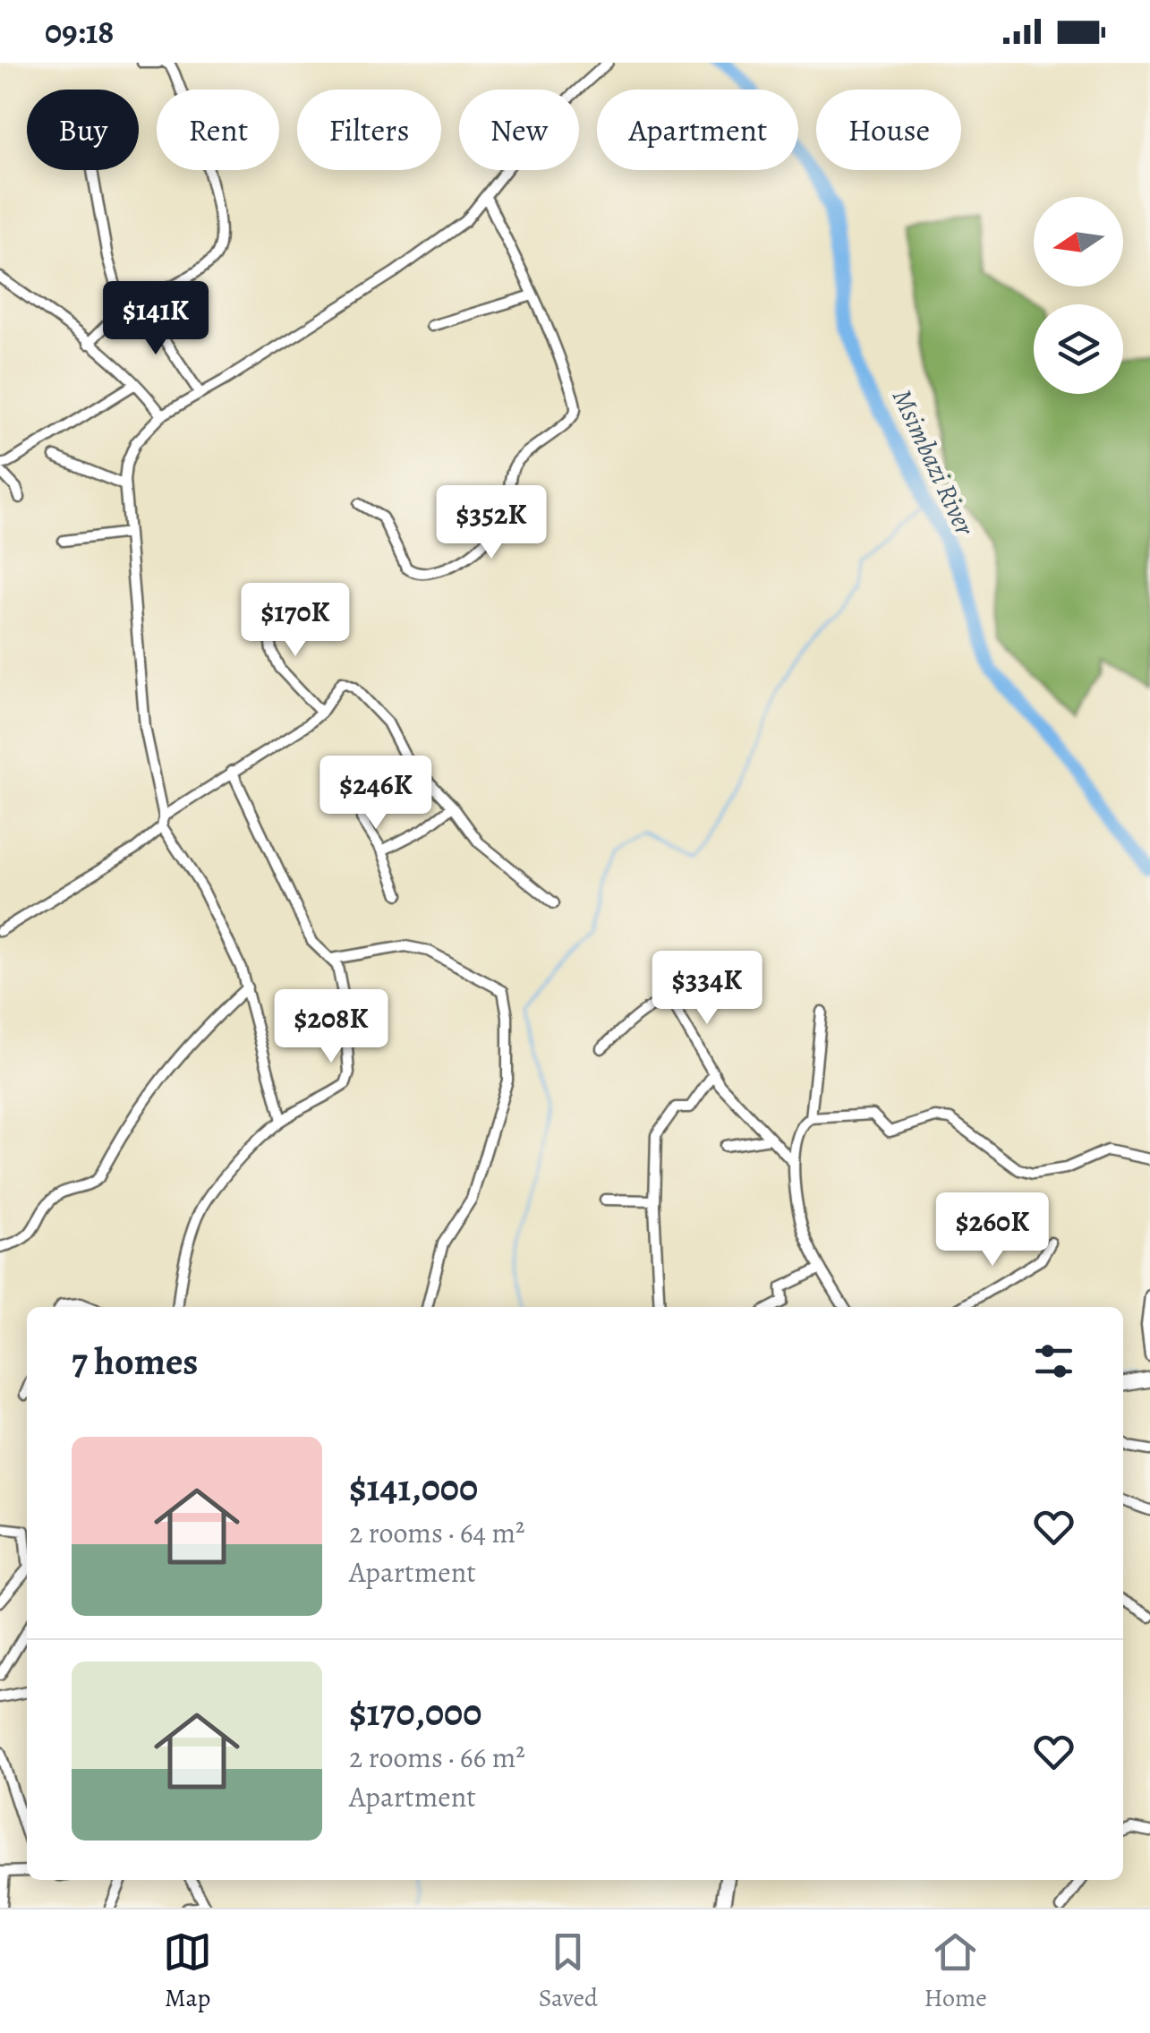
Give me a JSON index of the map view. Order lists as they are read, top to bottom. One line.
{"water":["Msimbazi River"],"north":"left","page":{"status":"09:18","chip":["Buy","Rent","Filters","New","Apartment","House"],"price":["$141K","$352K","$170K","$246K","$334K","$208K","$260K"],"heading":"7 homes","list":[{"name":"$141,000","note":"2 rooms · 64 m² · Apartment"},{"name":"$170,000","note":"2 rooms · 66 m² · Apartment"}],"tabs":["Map","Saved","Home"]}}
